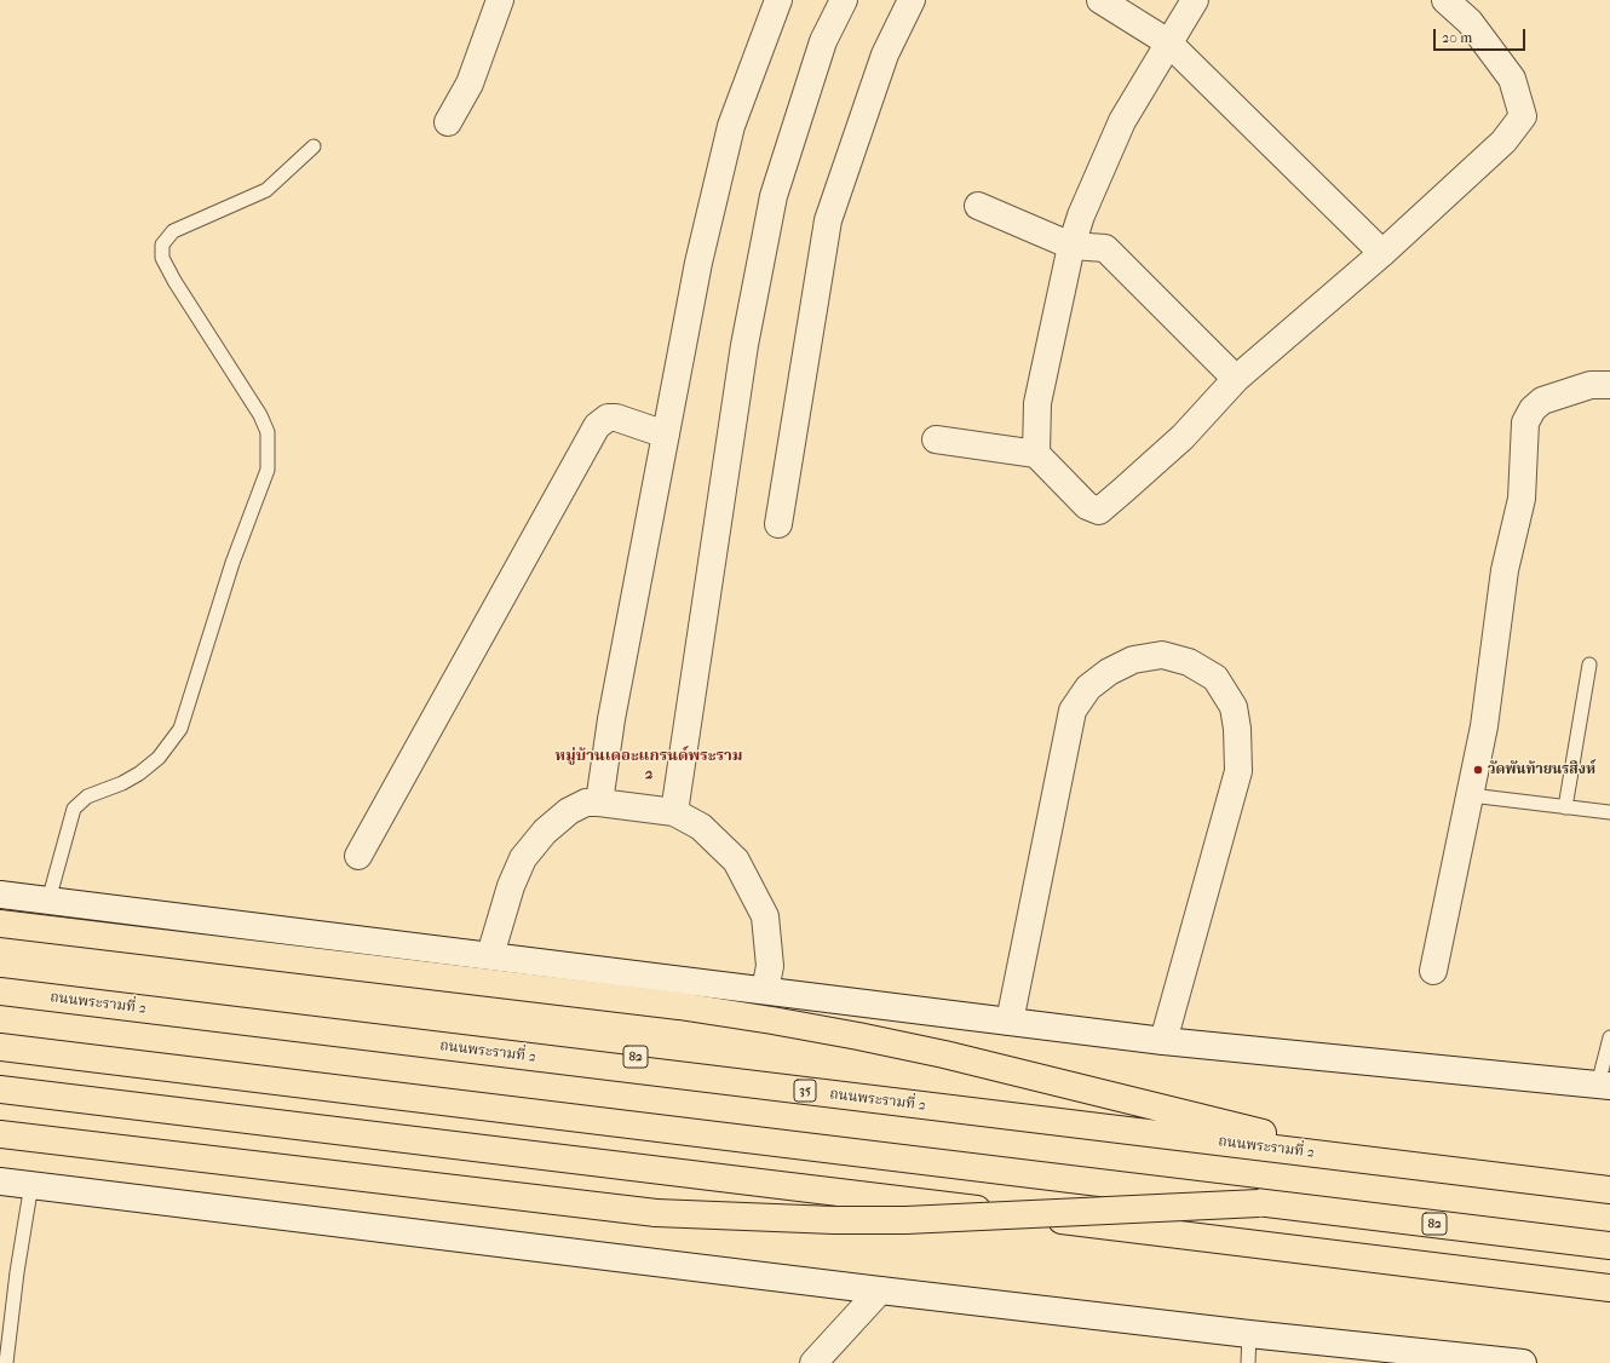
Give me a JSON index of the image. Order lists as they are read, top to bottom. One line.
{"streets":{"highway":["ถนนพระรามที่ 2","82","35"]},"districts":["หมู่บ้านเดอะแกรนด์พระราม 2"],"places":["วัดพันท้ายนรสิงห์"],"scale_bar":"20 m"}
